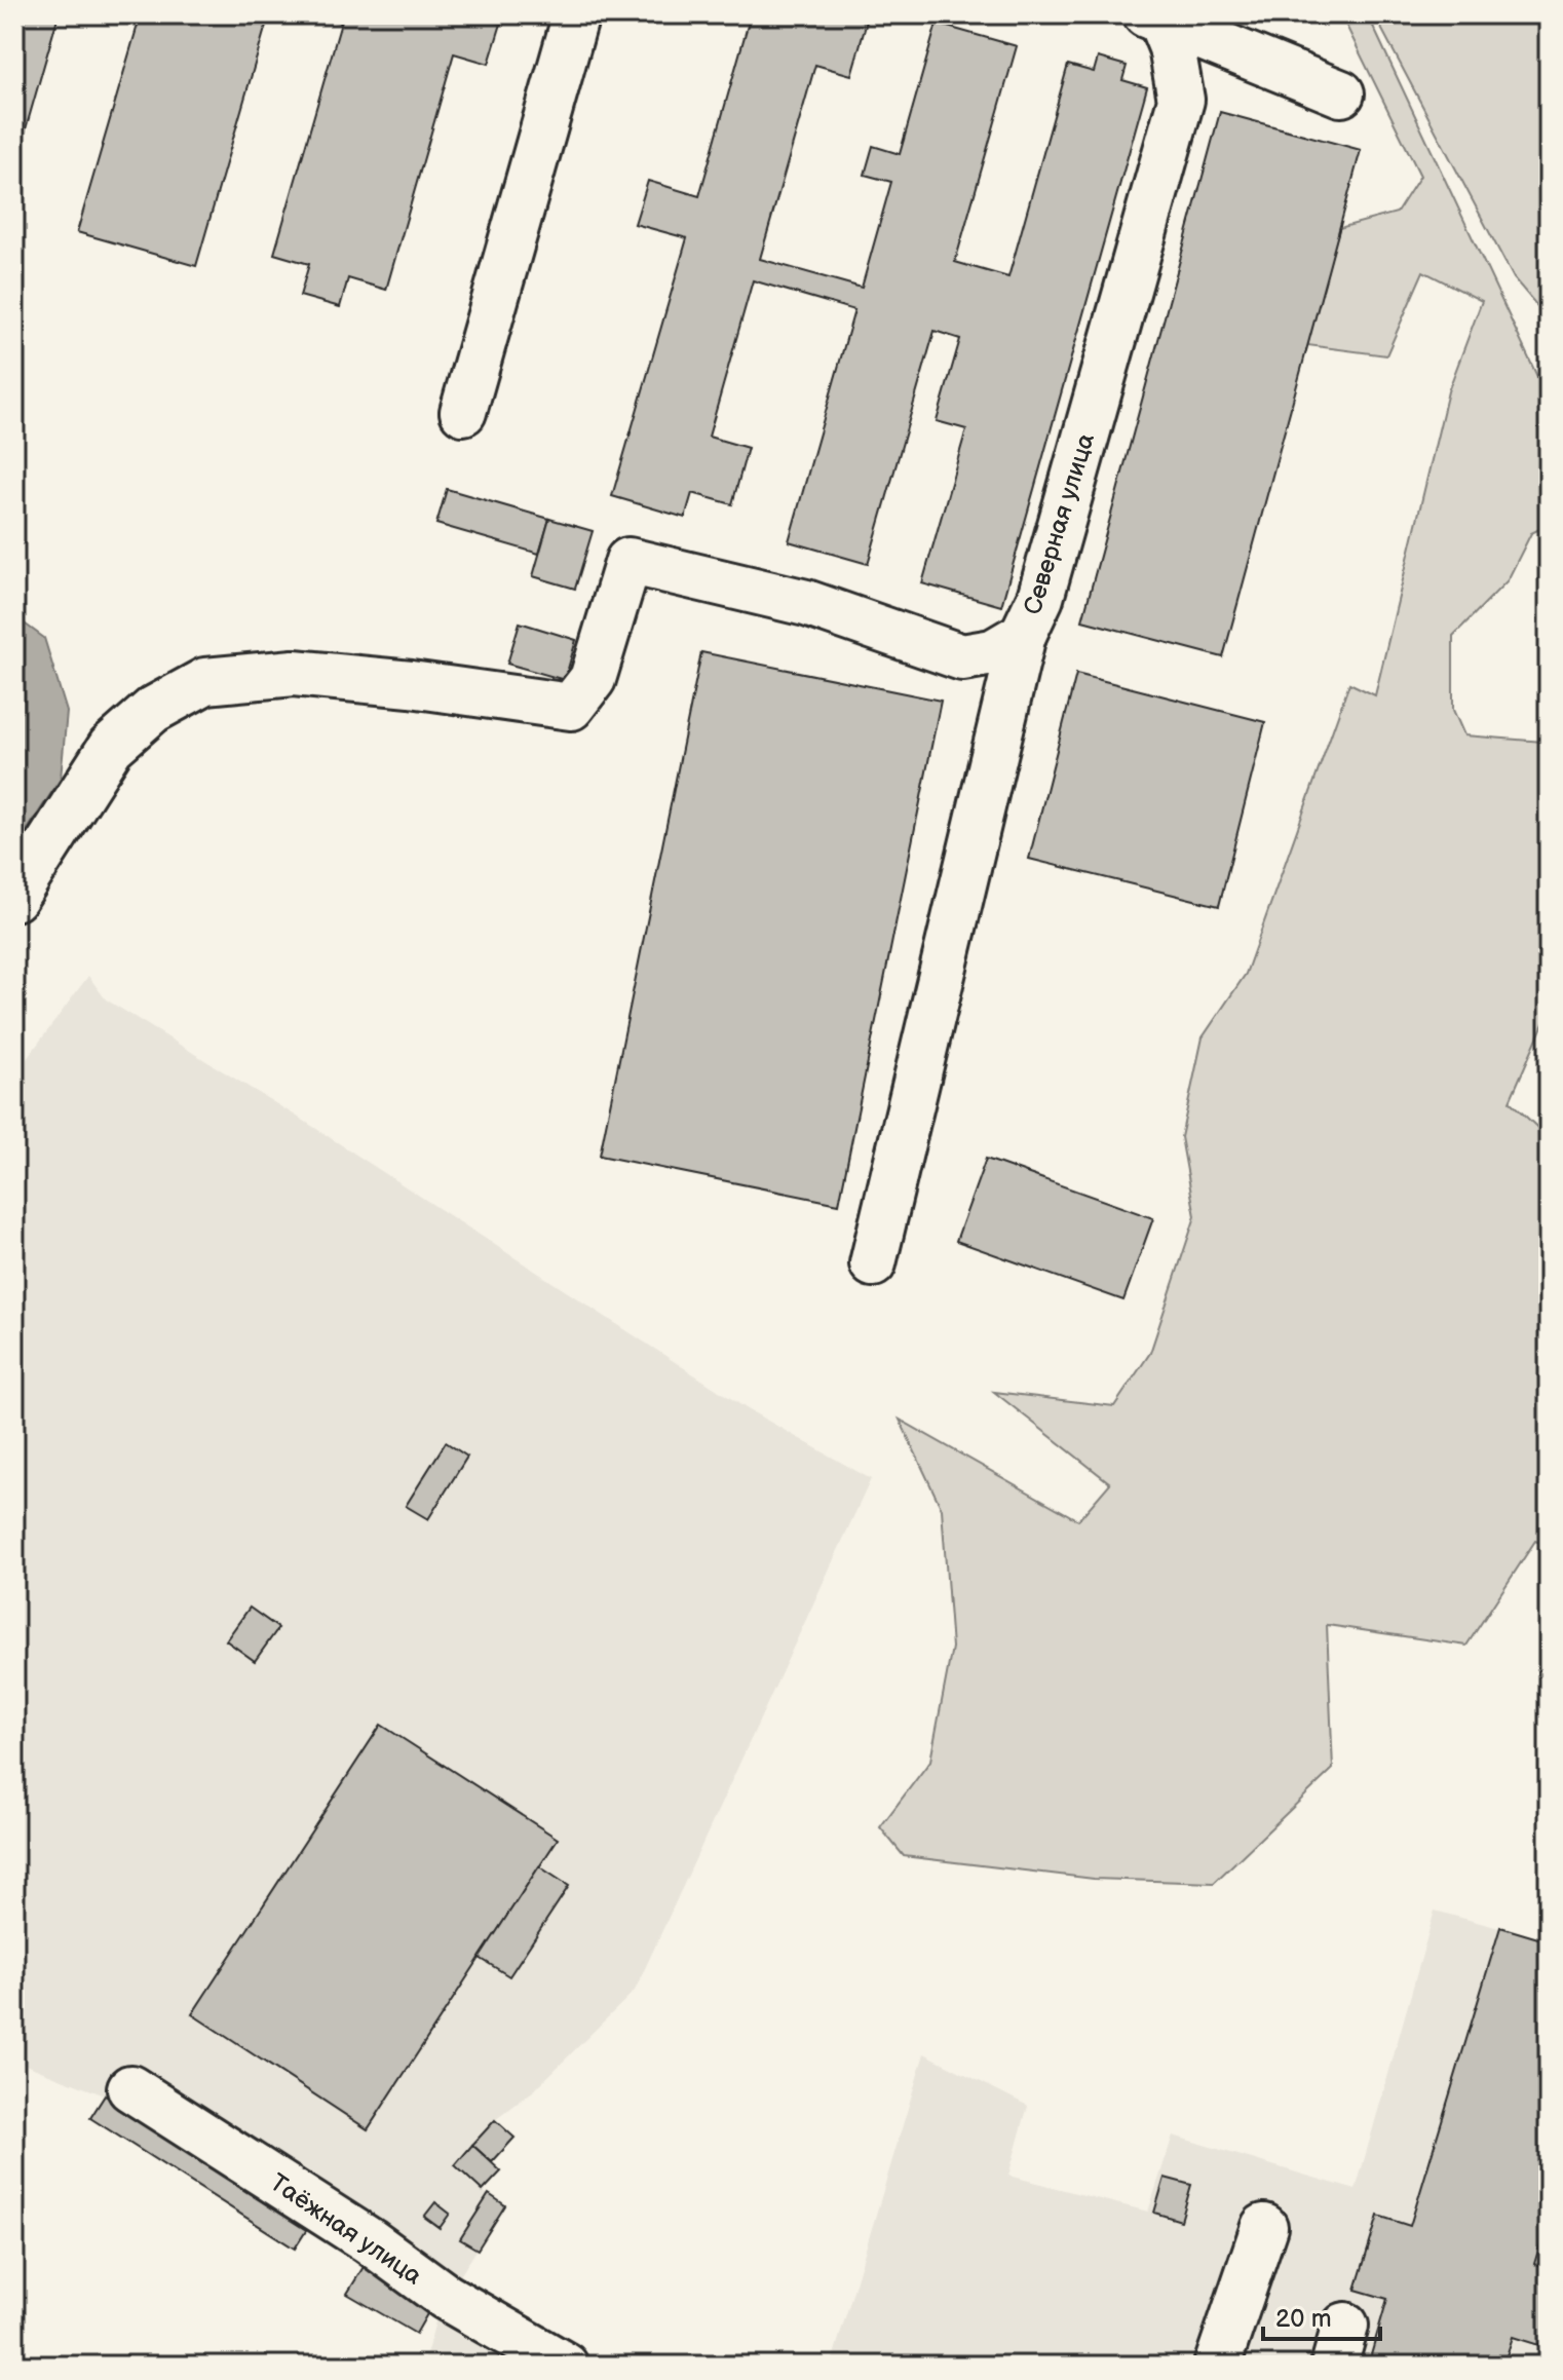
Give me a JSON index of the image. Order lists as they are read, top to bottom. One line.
{"streets":{"street":["Северная улица","Таёжная улица"]},"scale_bar":"20 m"}
